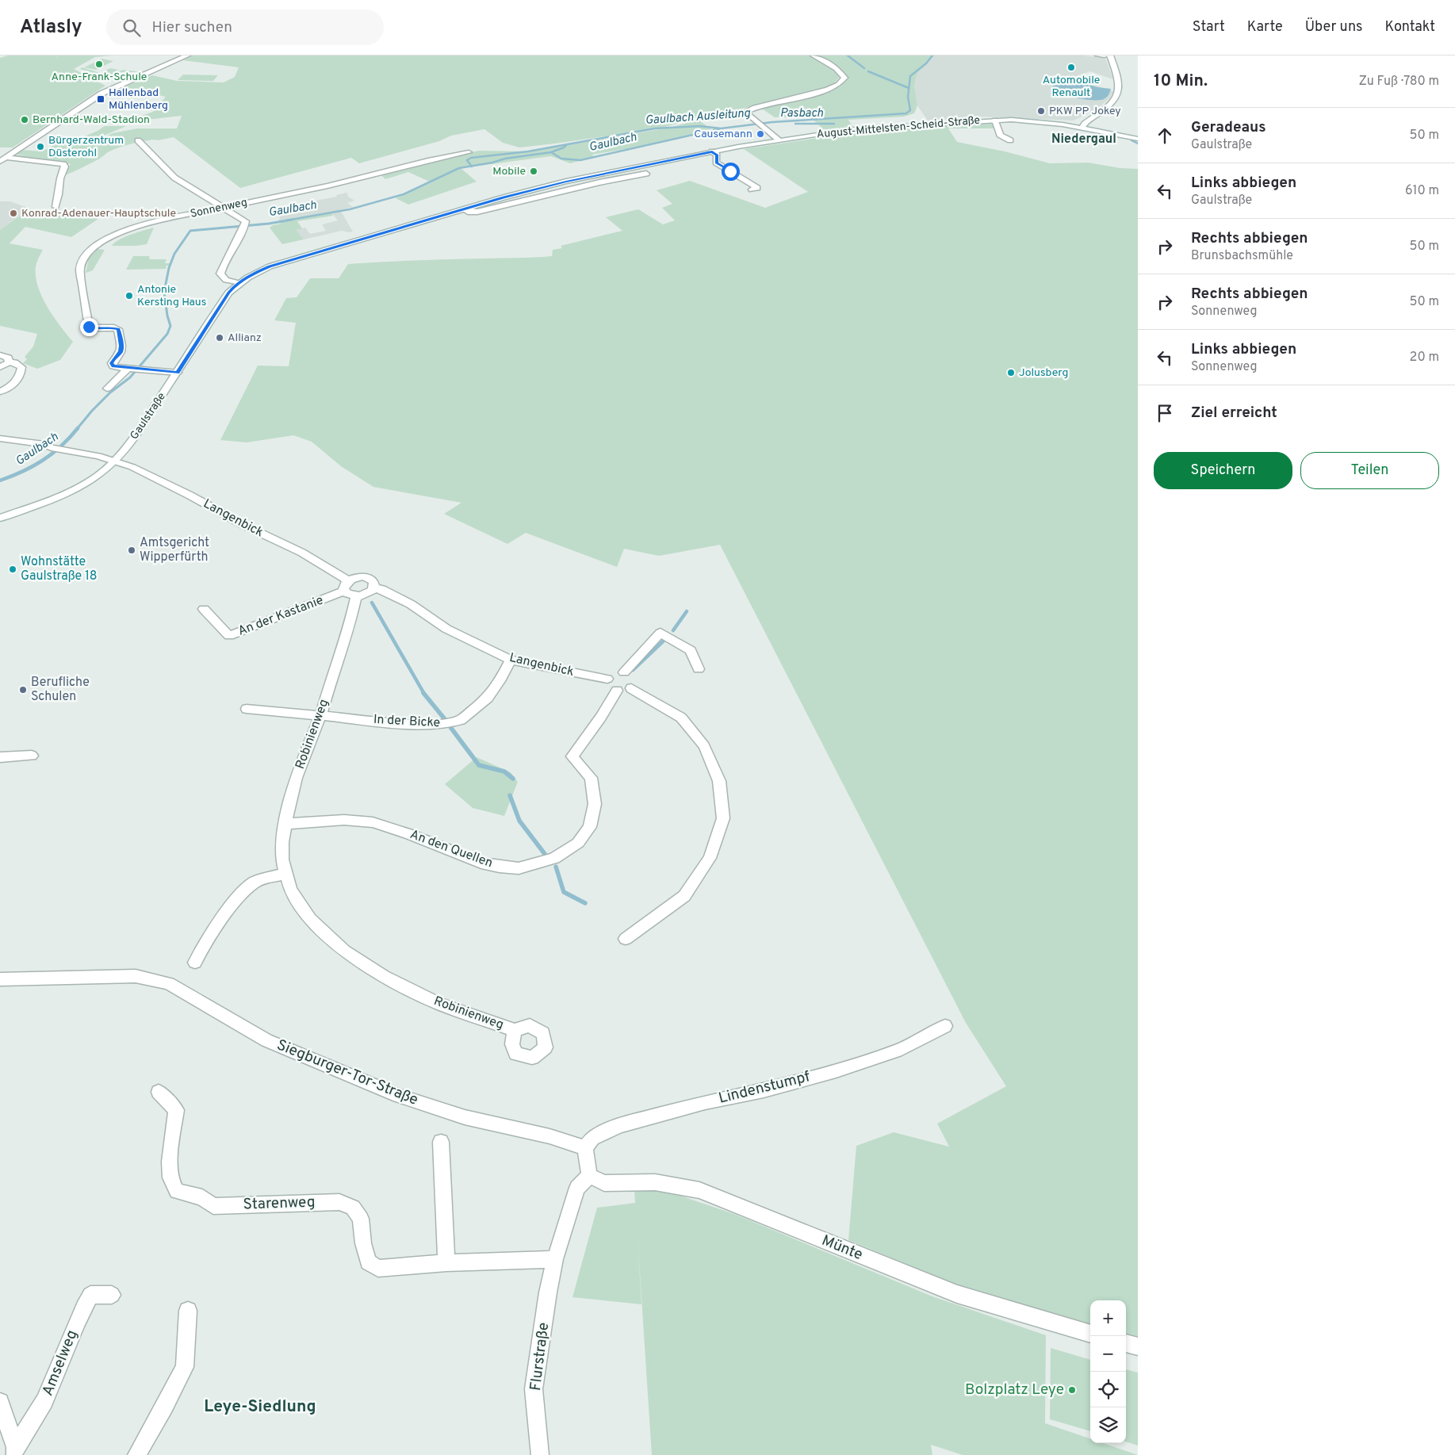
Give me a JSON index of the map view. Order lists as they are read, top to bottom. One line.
{"streets":{"street":["August-Mittelsten-Scheid-Straße","Sonnenweg","Gaulstraße","Langenbick","An der Kastanie","In der Bicke","Robinienweg","An den Quellen","Siegburger-Tor-Straße","Lindenstumpf","Starenweg","Münte","Flurstraße","Amselweg"]},"crossings":[["August-Mittelsten-Scheid-Straße","Gaulstraße"],["Gaulstraße","Langenbick"],["Langenbick","In der Bicke"],["Langenbick","Robinienweg"],["Langenbick","An den Quellen"],["An der Kastanie","Robinienweg"],["In der Bicke","Robinienweg"],["Robinienweg","An den Quellen"],["Siegburger-Tor-Straße","Lindenstumpf"],["Starenweg","Flurstraße"]],"districts":["Niedergaul","Leye-Siedlung"],"water":["Pasbach","Gaulbach Ausleitung","Gaulbach"],"places":{"other":["Anne-Frank-Schule","Automobile Renault","PKW PP Jokey","Bernhard-Wald-Stadion","Causemann","Bürgerzentrum Düsterohl","Mobile","Konrad-Adenauer-Hauptschule","Antonie Kersting Haus","Allianz","Jolusberg","Amtsgericht Wipperfürth","Wohnstätte Gaulstraße 18","Berufliche Schulen","Bolzplatz Leye"],"transit":["Hallenbad Mühlenberg"]},"page":{"header":"Atlasly","search":"Hier suchen","nav":["Start","Karte","Über uns","Kontakt"],"heading":["10 Min.","Zu Fuß · 780 m"],"list":[["Geradeaus","Gaulstraße","50 m"],["Links abbiegen","Gaulstraße","610 m"],["Rechts abbiegen","Brunsbachsmühle","50 m"],["Rechts abbiegen","Sonnenweg","50 m"],["Links abbiegen","Sonnenweg","20 m"],"Ziel erreicht"],"buttons":["Speichern","Teilen"],"map_buttons":["+","−"]}}
